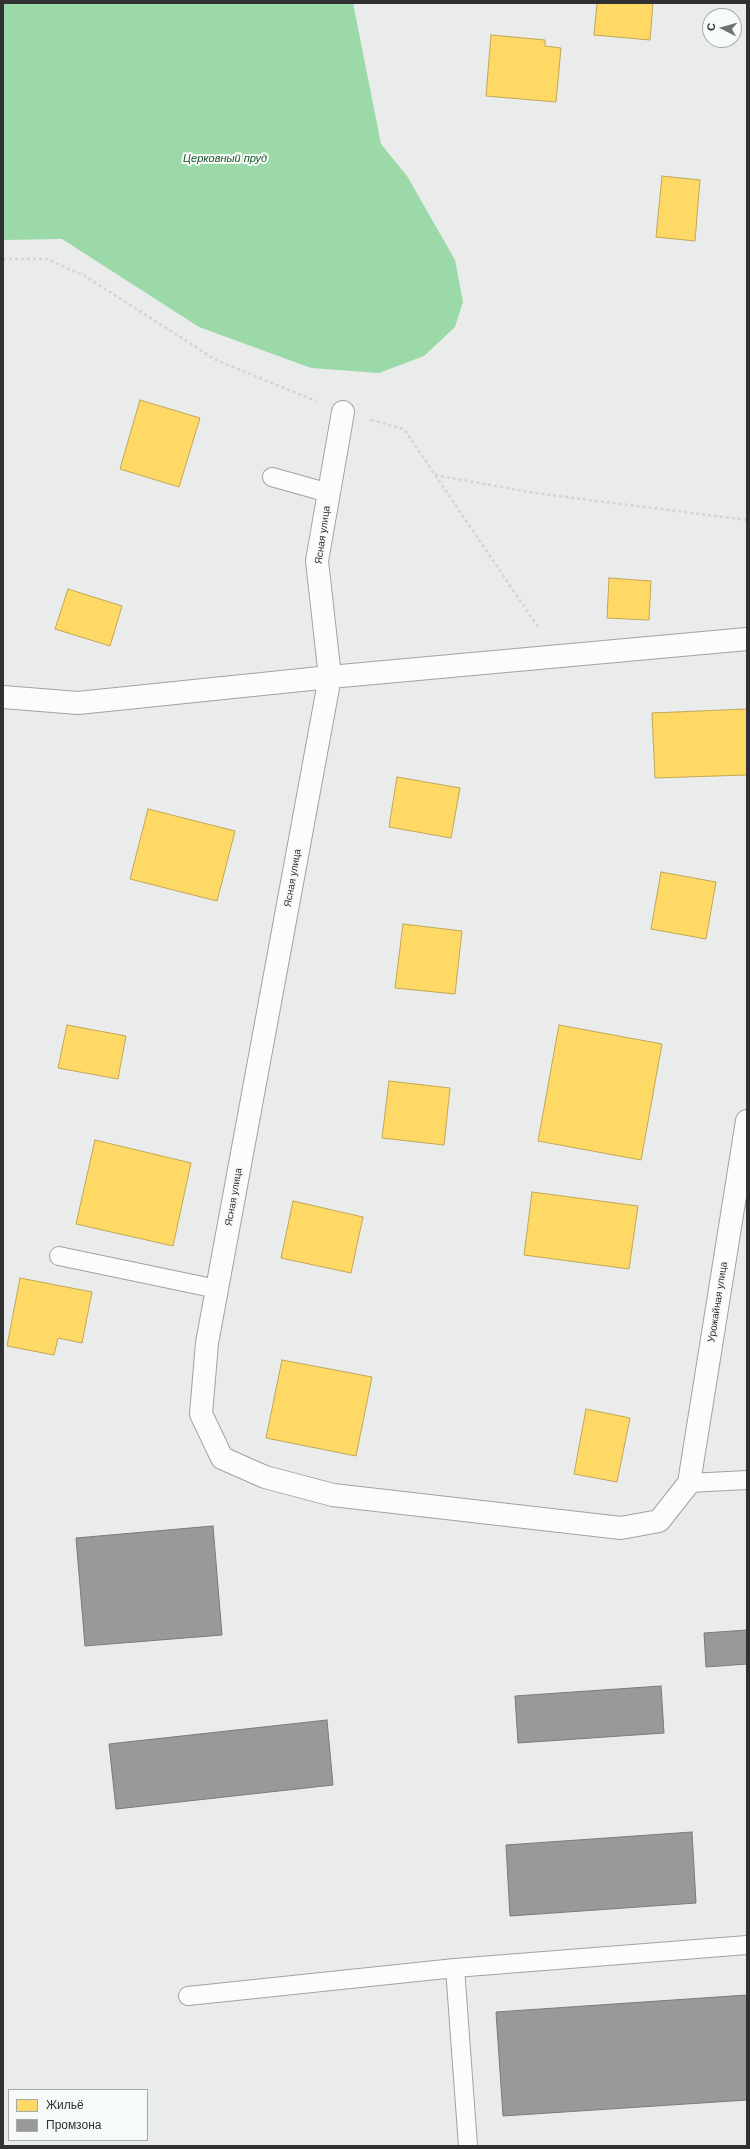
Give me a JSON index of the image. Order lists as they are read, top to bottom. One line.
{"streets":{"street":["Ясная улица","Урожайная улица"]},"crossings":[["Ясная улица","Урожайная улица"]],"water":["Церковный пруд"],"legend":["Жильё","Промзона"],"north":"left"}
